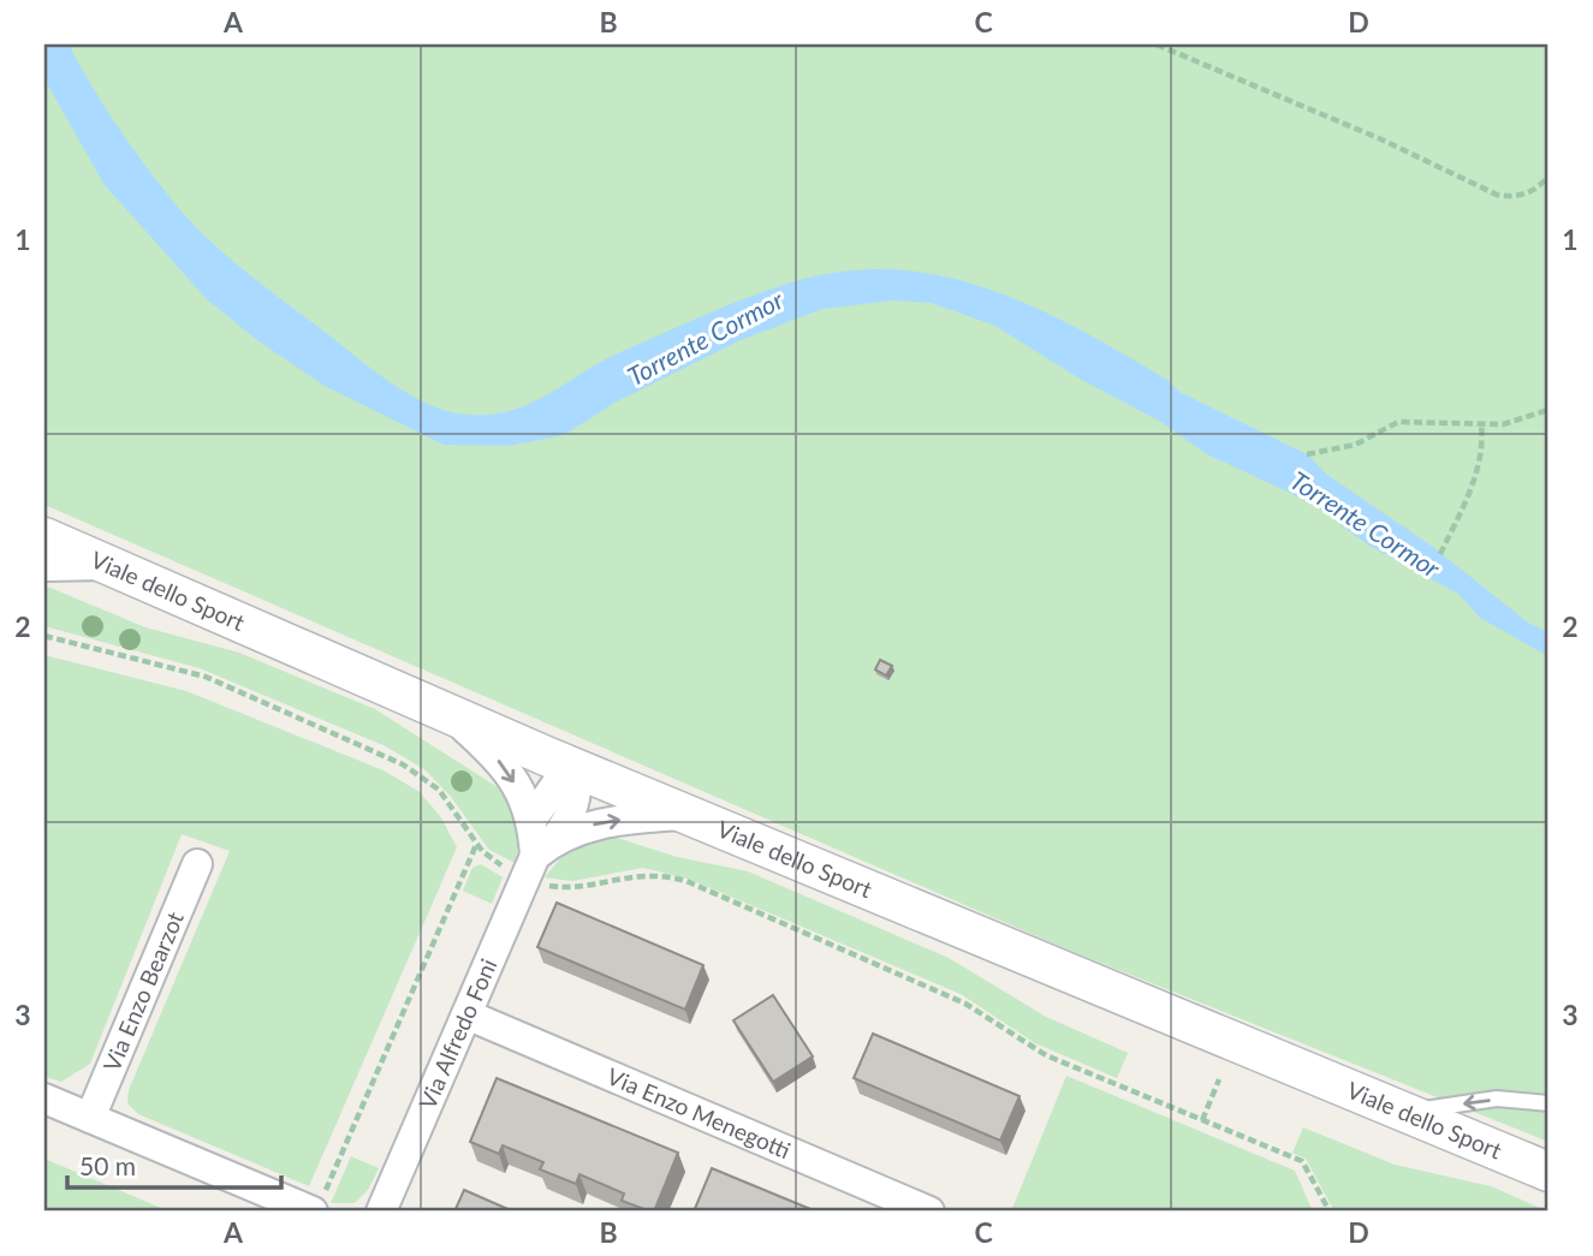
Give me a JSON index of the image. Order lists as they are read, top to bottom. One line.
{"streets":{"street":["Viale dello Sport","Via Enzo Bearzot","Via Alfredo Foni","Via Enzo Menegotti"]},"crossings":[["Viale dello Sport","Via Alfredo Foni"],["Via Alfredo Foni","Via Enzo Menegotti"]],"water":["Torrente Cormor"],"scale_bar":"50 m","grid":{"columns":["A","B","C","D"],"rows":["1","2","3"]}}
